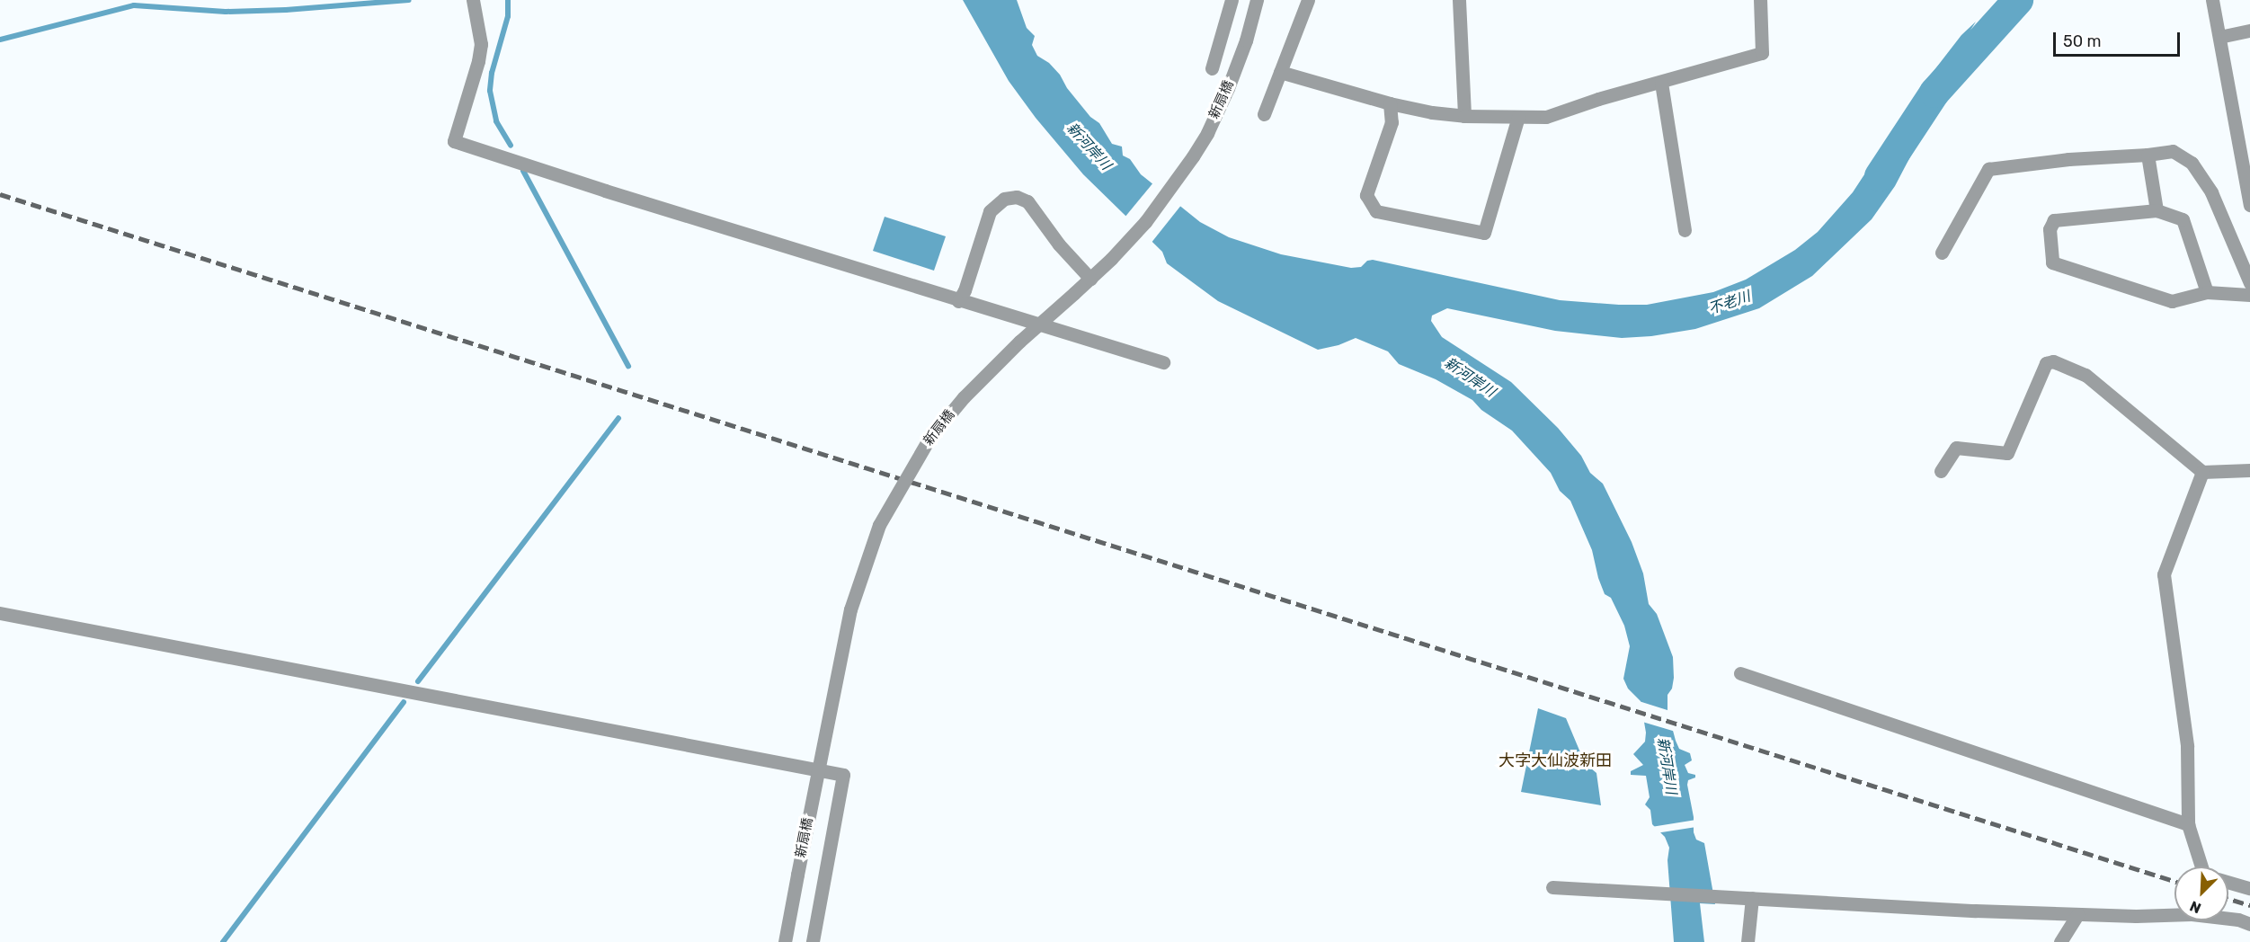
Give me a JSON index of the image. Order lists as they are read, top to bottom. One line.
{"streets":{"street":["新扇橋"]},"districts":["大字大仙波新田"],"water":["新河岸川","不老川"],"scale_bar":"50 m","north":"bottom left"}
